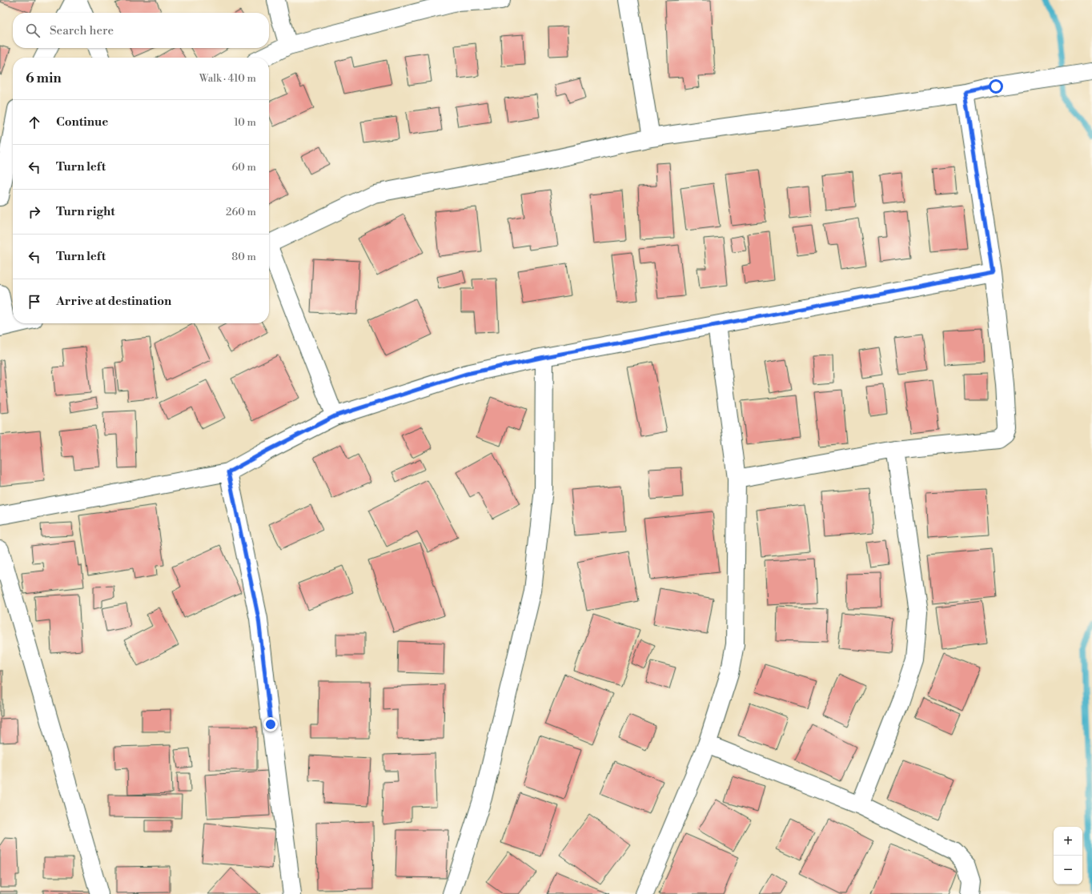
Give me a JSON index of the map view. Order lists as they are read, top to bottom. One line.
{"page":{"search":"Search here","heading":["6 min","Walk · 410 m"],"list":[["Continue","10 m"],["Turn left","60 m"],["Turn right","260 m"],["Turn left","80 m"],"Arrive at destination"],"map_buttons":["+","−"]}}
